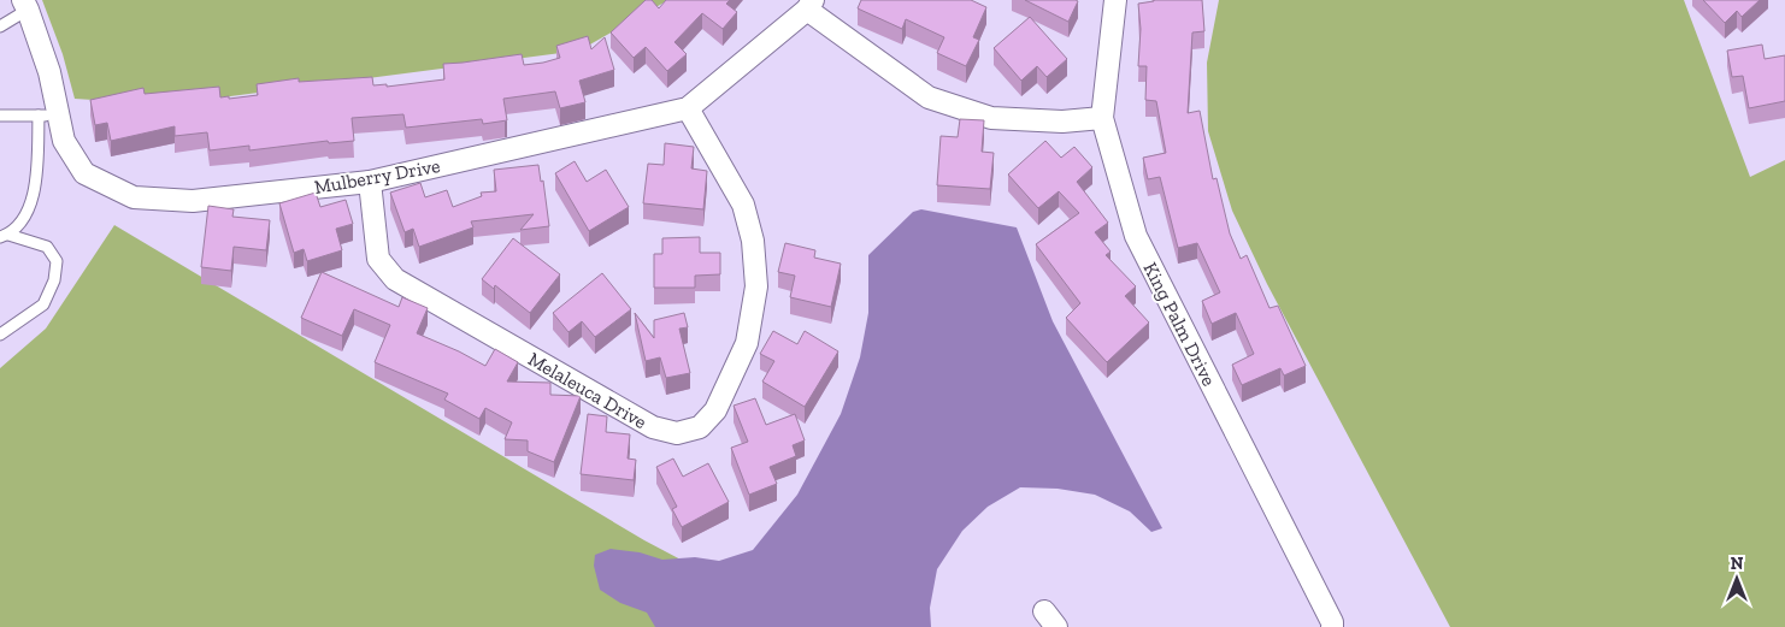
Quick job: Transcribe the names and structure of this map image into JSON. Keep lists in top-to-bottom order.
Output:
{
  "streets": {
    "street": ["Mulberry Drive", "King Palm Drive", "Melaleuca Drive"]
  },
  "crossings": [
    ["Mulberry Drive", "Melaleuca Drive"]
  ],
  "north": "top"
}
